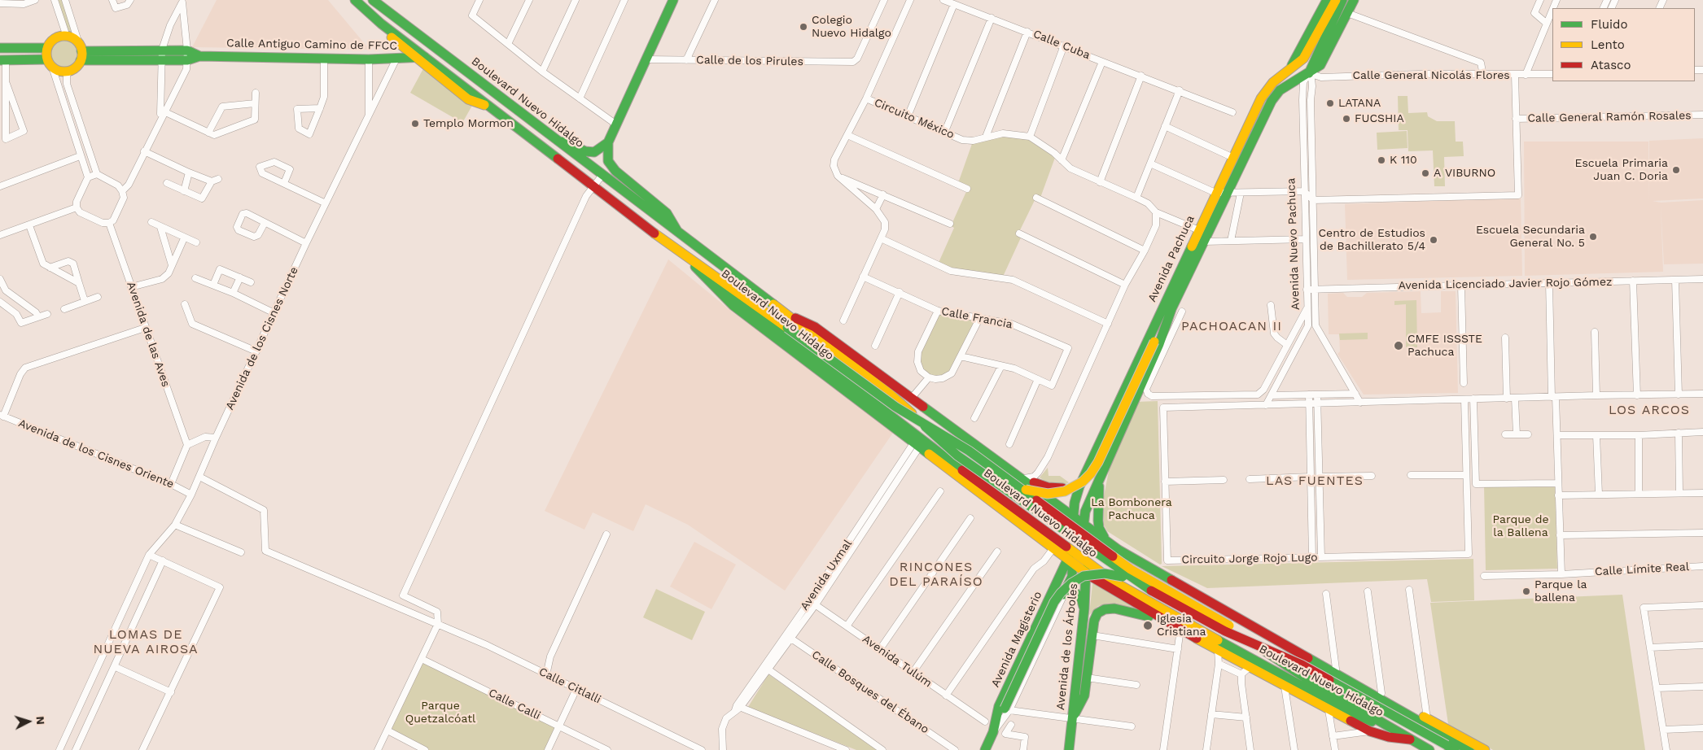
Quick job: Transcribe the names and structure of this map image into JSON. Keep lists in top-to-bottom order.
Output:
{
  "streets": {
    "main road": [
      "Calle Antiguo Camino de FFCC",
      "Boulevard Nuevo Hidalgo",
      "Avenida Nuevo Pachuca",
      "Avenida Pachuca",
      "Avenida Magisterio",
      "Avenida de los Árboles"
    ],
    "street": [
      "Calle Cuba",
      "Calle de los Pirules",
      "Calle General Nicolás Flores",
      "Calle General Ramón Rosales",
      "Circuito México",
      "Avenida Licenciado Javier Rojo Gómez",
      "Calle Francia",
      "Avenida de las Aves",
      "Avenida de los Cisnes Norte",
      "Avenida de los Cisnes Oriente",
      "Circuito Jorge Rojo Lugo",
      "Calle Límite Real",
      "Avenida Uxmal",
      "Avenida Tulúm",
      "Calle Citlalli",
      "Calle Bosques del Ébano",
      "Calle Calli"
    ]
  },
  "crossings": [
    ["Calle Antiguo Camino de FFCC", "Boulevard Nuevo Hidalgo"],
    ["Calle Antiguo Camino de FFCC", "Avenida de los Cisnes Norte"],
    ["Calle General Nicolás Flores", "Avenida Nuevo Pachuca"],
    ["Calle General Nicolás Flores", "Avenida Pachuca"],
    ["Boulevard Nuevo Hidalgo", "Avenida Pachuca"],
    ["Boulevard Nuevo Hidalgo", "Avenida Magisterio"],
    ["Boulevard Nuevo Hidalgo", "Avenida de los Árboles"],
    ["Avenida Nuevo Pachuca", "Avenida Pachuca"],
    ["Avenida Nuevo Pachuca", "Avenida Licenciado Javier Rojo Gómez"],
    ["Avenida Nuevo Pachuca", "Circuito Jorge Rojo Lugo"],
    ["Avenida de los Cisnes Norte", "Avenida de los Cisnes Oriente"],
    ["Avenida de los Cisnes Norte", "Calle Citlalli"],
    ["Avenida Uxmal", "Avenida Tulúm"],
    ["Avenida Uxmal", "Calle Bosques del Ébano"]
  ],
  "districts": [
    "PACHOACAN II",
    "LOS ARCOS",
    "LAS FUENTES",
    "RINCONES DEL PARAÍSO",
    "LOMAS DE NUEVA AIROSA"
  ],
  "parks": ["La Bombonera Pachuca", "Parque de la Ballena", "Parque Quetzalcóatl"],
  "places": [
    "Colegio Nuevo Hidalgo",
    "LATANA",
    "FUCSHIA",
    "Templo Mormon",
    "K 110",
    "Escuela Primaria Juan C. Doria",
    "A VIBURNO",
    "Escuela Secundaria General No. 5",
    "Centro de Estudios de Bachillerato 5/4",
    "CMFE ISSSTE Pachuca",
    "Parque la ballena",
    "Iglesia Cristiana"
  ],
  "legend": ["Fluido", "Lento", "Atasco"],
  "north": "right"
}
